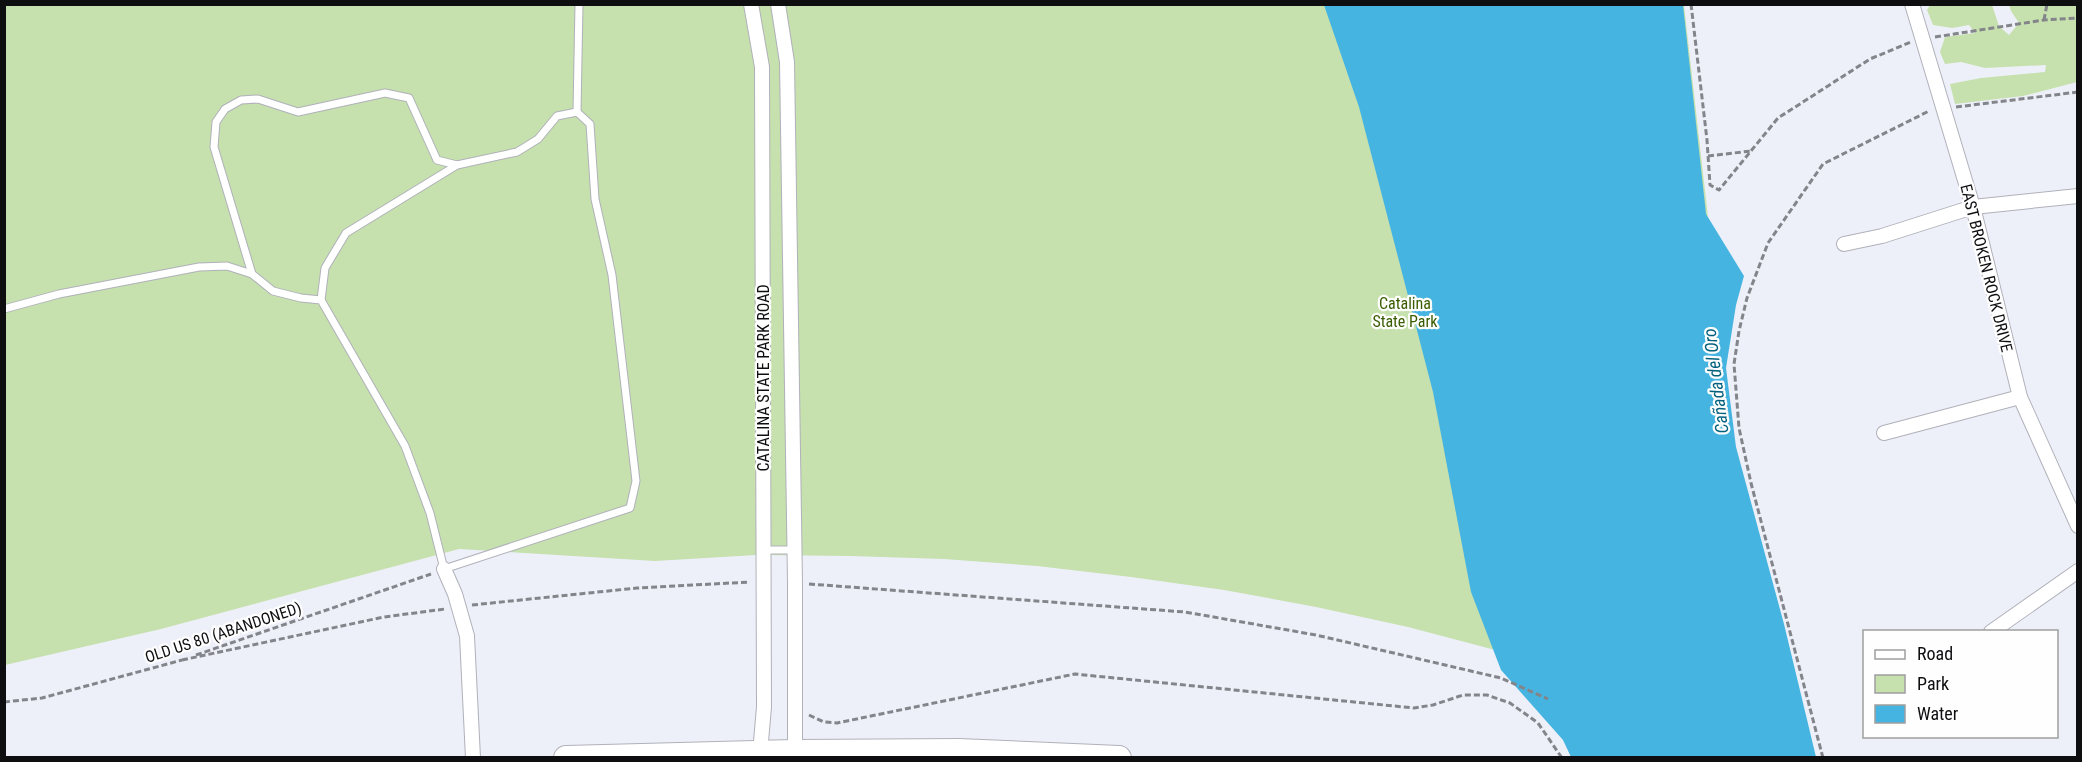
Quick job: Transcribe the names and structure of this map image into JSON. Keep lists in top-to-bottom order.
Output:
{
  "streets": {
    "street": ["EAST BROKEN ROCK DRIVE", "CATALINA STATE PARK ROAD"],
    "path": ["OLD US 80 (ABANDONED)"]
  },
  "water": ["Cañada del Oro"],
  "parks": ["Catalina State Park"],
  "legend": ["Road", "Park", "Water"]
}
